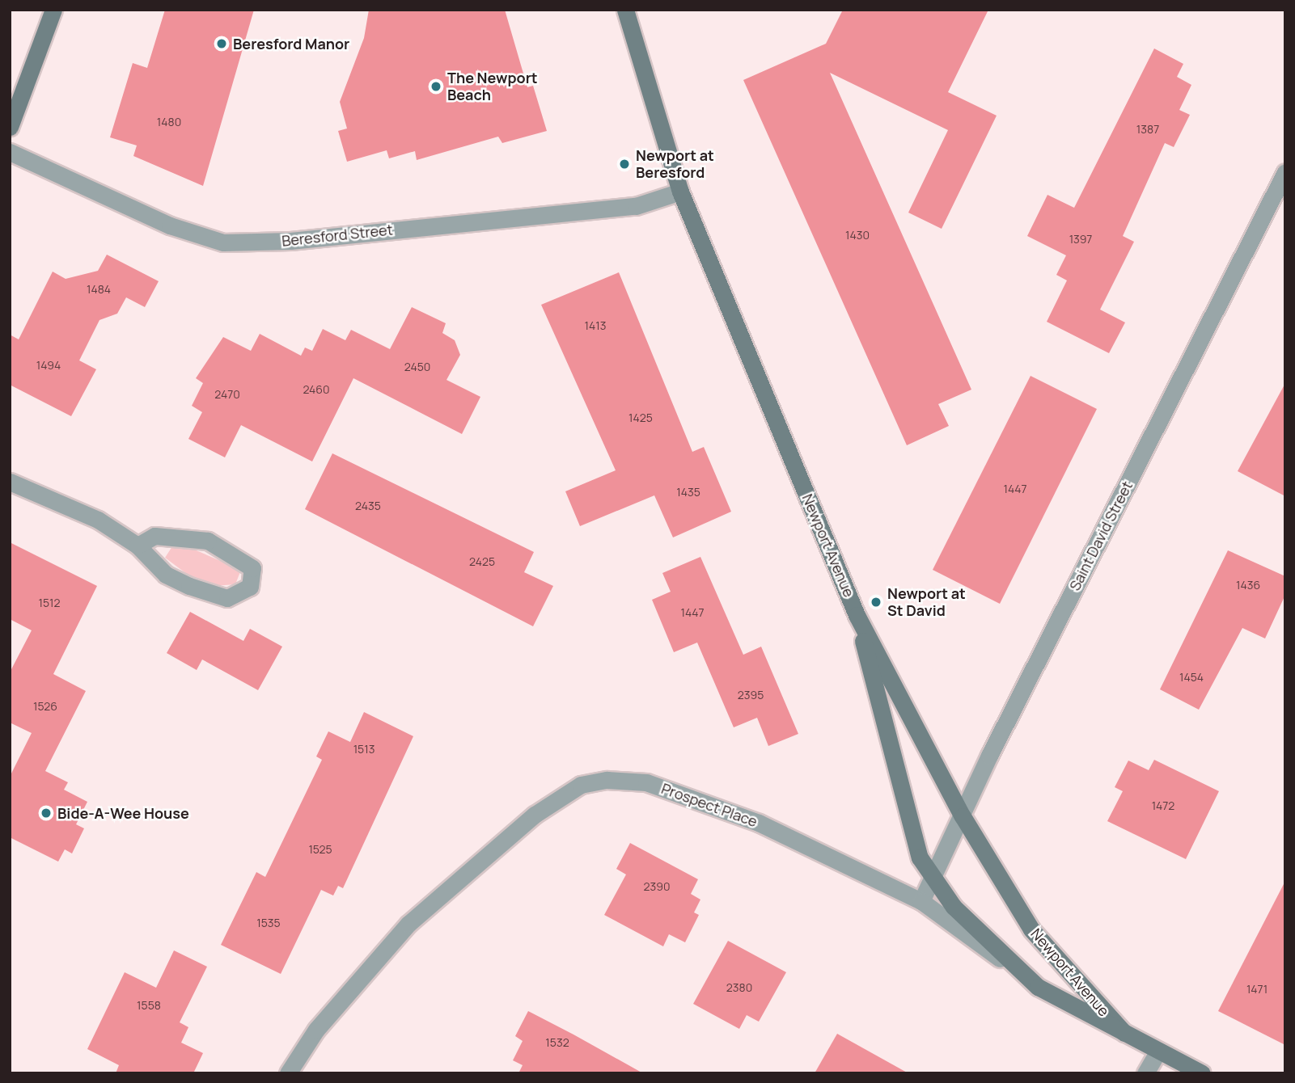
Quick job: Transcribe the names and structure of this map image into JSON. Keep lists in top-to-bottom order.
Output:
{
  "streets": {
    "street": [
      "Beresford Street",
      "Saint David Street",
      "Newport Avenue",
      "Prospect Place"
    ]
  },
  "crossings": [
    ["Beresford Street", "Newport Avenue"],
    ["Saint David Street", "Newport Avenue"],
    ["Saint David Street", "Prospect Place"]
  ],
  "places": [
    "Beresford Manor",
    "The Newport Beach",
    "Newport at Beresford",
    "Newport at St David",
    "Bide-A-Wee House"
  ],
  "house_numbers": [
    "1480",
    "1387",
    "1430",
    "1397",
    "1484",
    "1413",
    "1494",
    "2450",
    "2460",
    "2470",
    "1425",
    "1447",
    "1435",
    "2435",
    "2425",
    "1436",
    "1512",
    "1447",
    "1454",
    "2395",
    "1526",
    "1513",
    "1472",
    "1525",
    "2390",
    "1535",
    "2380",
    "1471",
    "1558",
    "1532"
  ]
}
